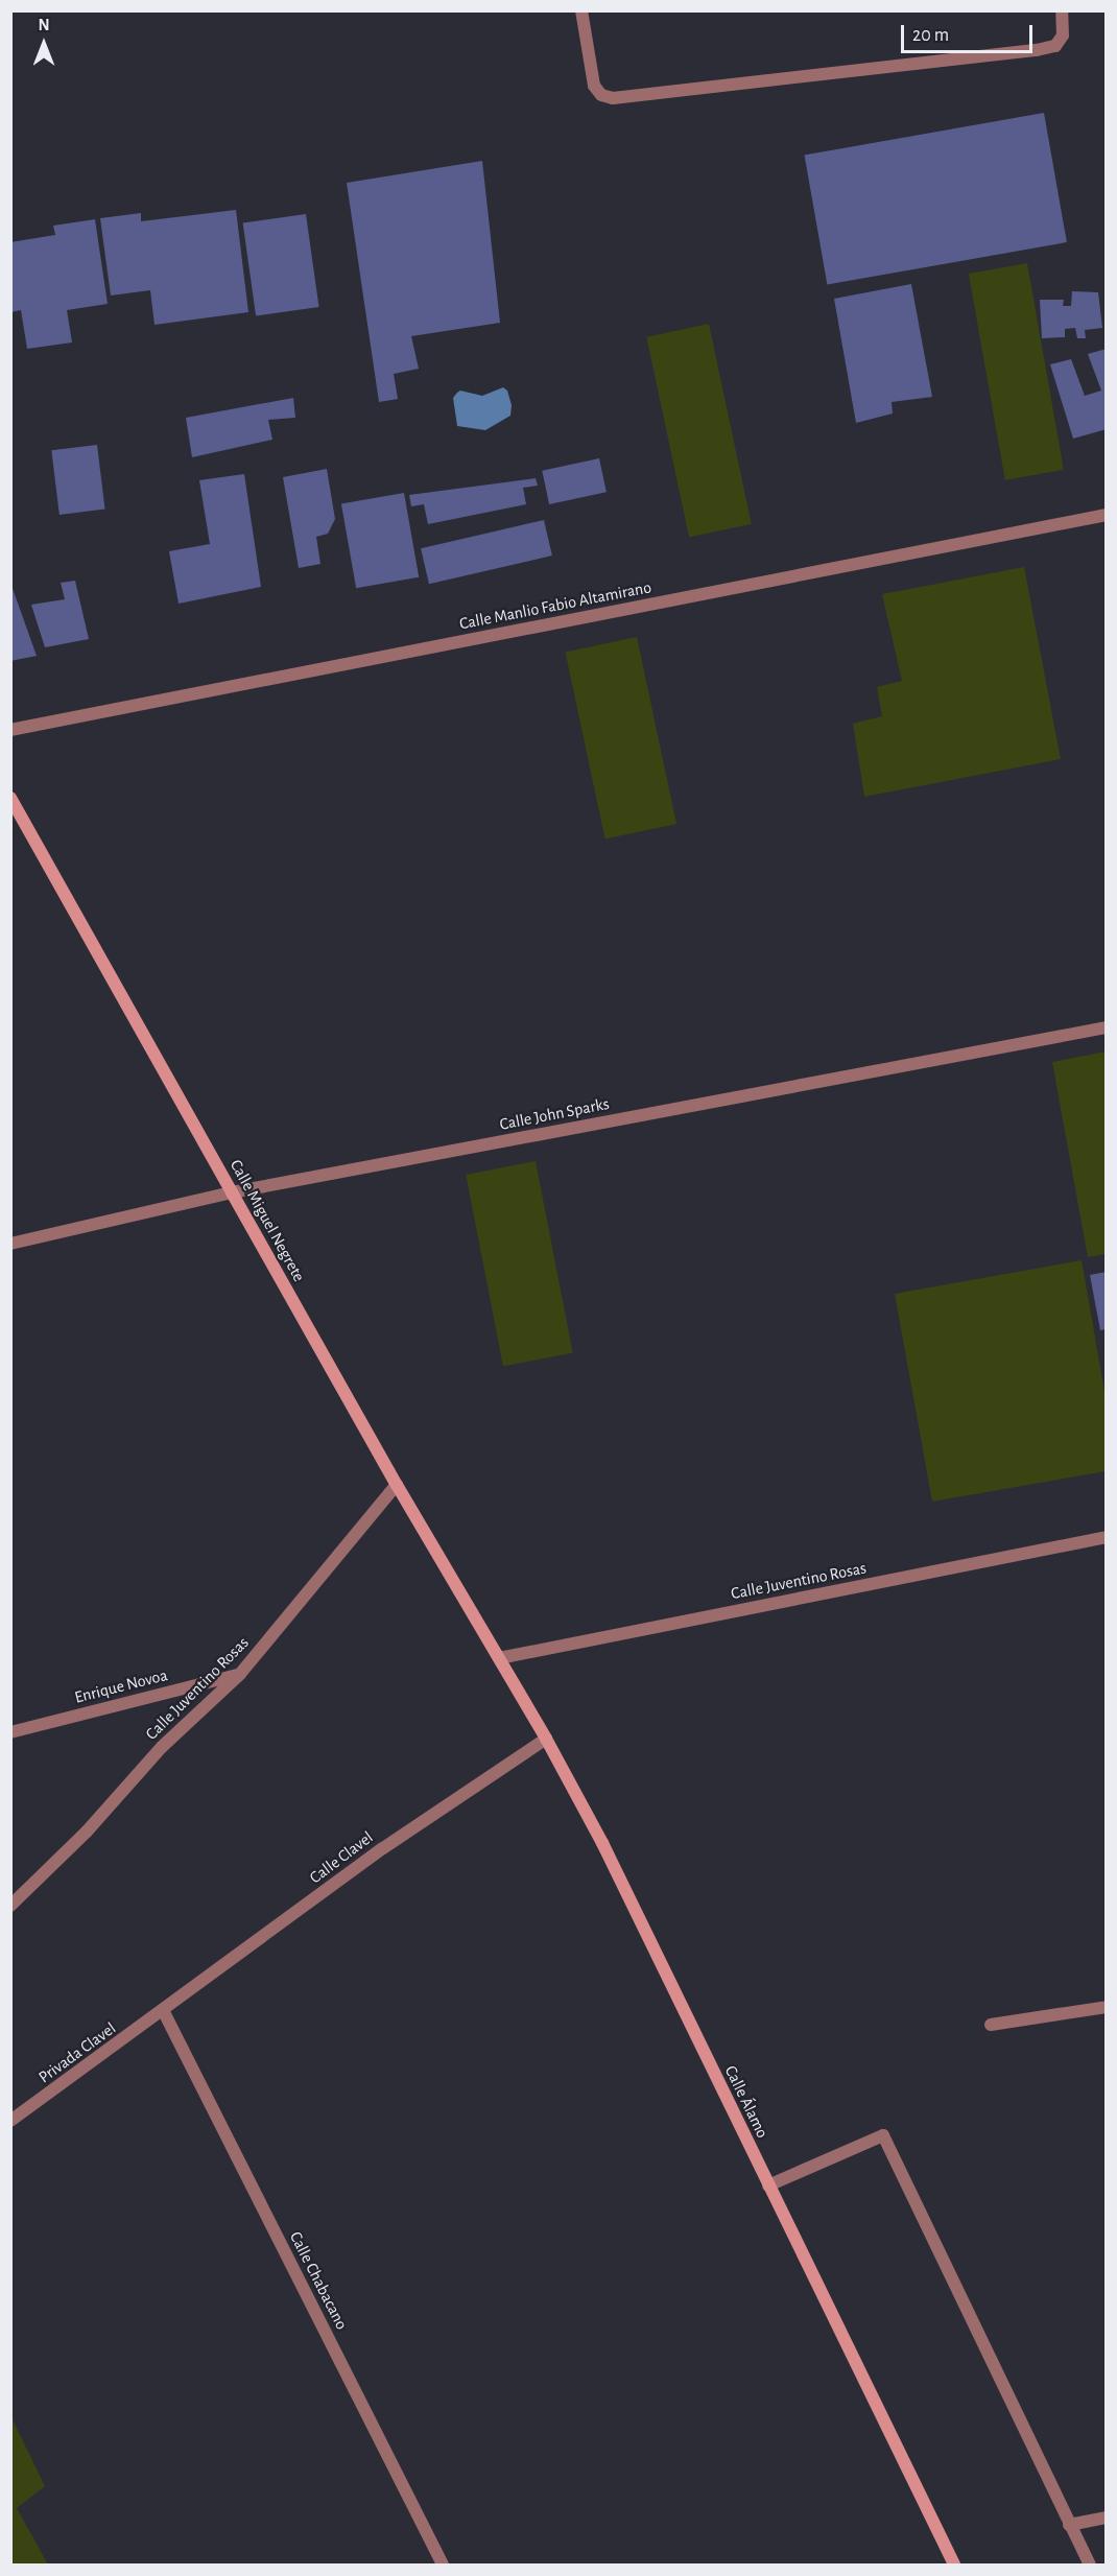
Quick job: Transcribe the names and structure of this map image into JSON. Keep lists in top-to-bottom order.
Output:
{
  "streets": {
    "main road": ["Calle Miguel Negrete", "Calle Álamo"],
    "street": [
      "Calle Manlio Fabio Altamirano",
      "Calle John Sparks",
      "Calle Juventino Rosas",
      "Enrique Novoa",
      "Calle Clavel",
      "Privada Clavel",
      "Calle Chabacano"
    ]
  },
  "crossings": [
    ["Calle John Sparks", "Calle Miguel Negrete"],
    ["Calle Miguel Negrete", "Calle Juventino Rosas"],
    ["Calle Miguel Negrete", "Calle Álamo"],
    ["Calle Juventino Rosas", "Enrique Novoa"],
    ["Calle Juventino Rosas", "Calle Álamo"],
    ["Calle Clavel", "Privada Clavel"],
    ["Calle Clavel", "Calle Álamo"],
    ["Calle Clavel", "Calle Chabacano"],
    ["Privada Clavel", "Calle Chabacano"]
  ],
  "scale_bar": "20 m",
  "north": "top"
}
